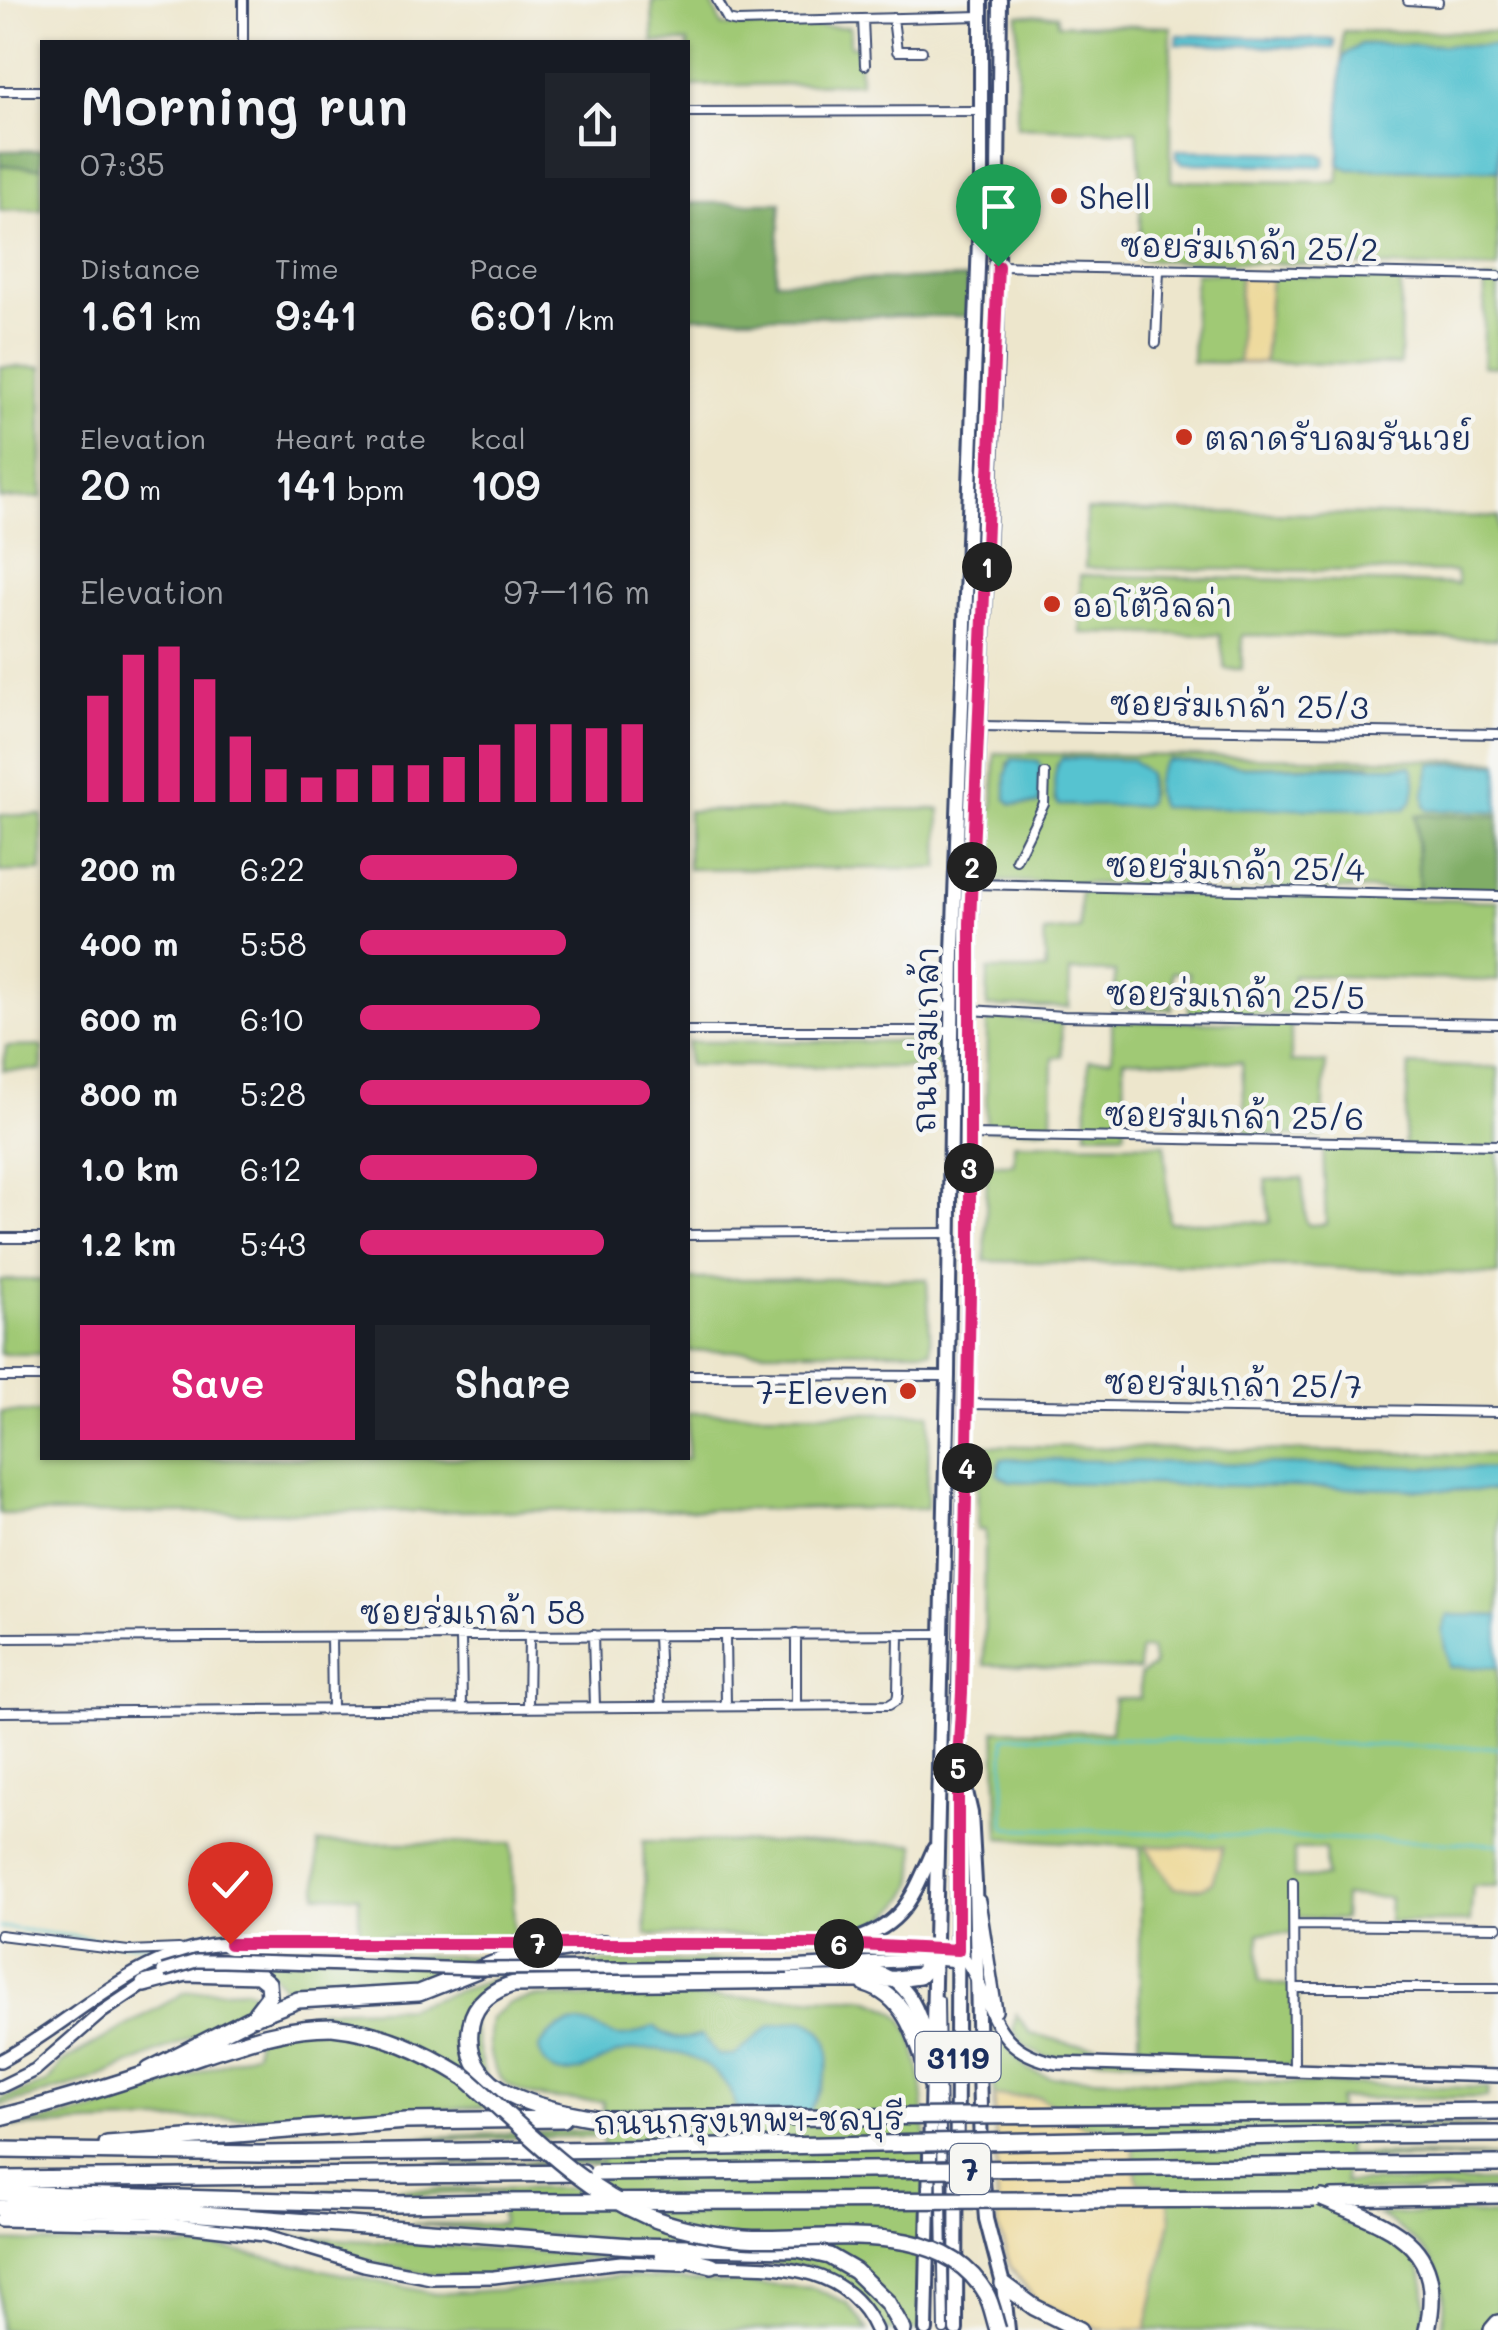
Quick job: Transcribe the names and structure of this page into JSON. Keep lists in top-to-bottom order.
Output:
{
  "streets": {
    "highway": ["ถนนกรุงเทพฯ-ชลบุรี", "7"],
    "main road": ["ถนนร่มเกล้า", "3119"],
    "street": [
      "ซอยร่มเกล้า 25/2",
      "ซอยร่มเกล้า 25/3",
      "ซอยร่มเกล้า 25/4",
      "ซอยร่มเกล้า 25/5",
      "ซอยร่มเกล้า 25/6",
      "ซอยร่มเกล้า 25/7",
      "ซอยร่มเกล้า 58"
    ]
  },
  "crossings": [
    ["ซอยร่มเกล้า 25/2", "ถนนร่มเกล้า"],
    ["ซอยร่มเกล้า 25/3", "ถนนร่มเกล้า"],
    ["ซอยร่มเกล้า 25/4", "ถนนร่มเกล้า"],
    ["ซอยร่มเกล้า 25/5", "ถนนร่มเกล้า"],
    ["ถนนร่มเกล้า", "ซอยร่มเกล้า 25/6"],
    ["ถนนร่มเกล้า", "ซอยร่มเกล้า 25/7"],
    ["ถนนร่มเกล้า", "ซอยร่มเกล้า 58"]
  ],
  "places": [
    "Shell",
    "ตลาดรับลมรันเวย์",
    "ออโต้วิลล่า",
    "7-Eleven"
  ],
  "page": {
    "heading": ["Morning run", "07:35"],
    "stats": [
      ["Distance", "1.61 km"],
      ["Time", "9:41"],
      ["Pace", "6:01 /km"],
      ["Elevation", "20 m"],
      ["Heart rate", "141 bpm"],
      ["kcal", "109"]
    ],
    "pins": [
      "1",
      "2",
      "3",
      "4",
      "5",
      "7",
      "6"
    ],
    "chart": ["Elevation", "97–116 m"],
    "list": [
      {
        "name": "200 m",
        "note": "6:22"
      },
      {
        "name": "400 m",
        "note": "5:58"
      },
      {
        "name": "600 m",
        "note": "6:10"
      },
      {
        "name": "800 m",
        "note": "5:28"
      },
      {
        "name": "1.0 km",
        "note": "6:12"
      },
      {
        "name": "1.2 km",
        "note": "5:43"
      }
    ],
    "buttons": ["Save", "Share"]
  }
}
